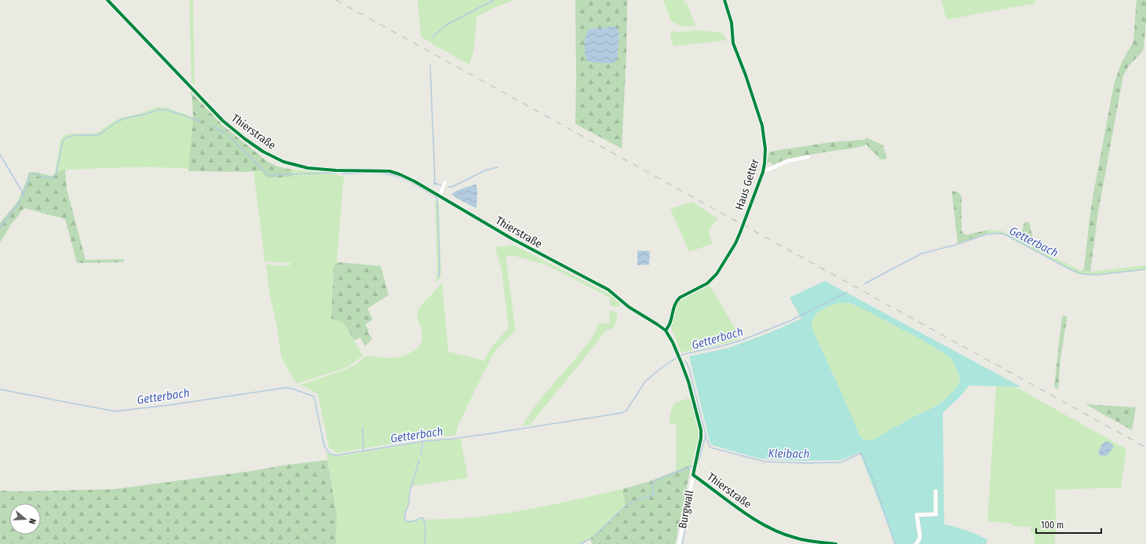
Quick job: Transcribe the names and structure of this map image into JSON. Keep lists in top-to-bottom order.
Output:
{
  "streets": {
    "street": ["Thierstraße", "Haus Getter", "Burgwall"]
  },
  "crossings": [
    ["Thierstraße", "Haus Getter"],
    ["Thierstraße", "Burgwall"]
  ],
  "water": ["Getterbach", "Kleibach"],
  "scale_bar": "100 m",
  "north": "right"
}
